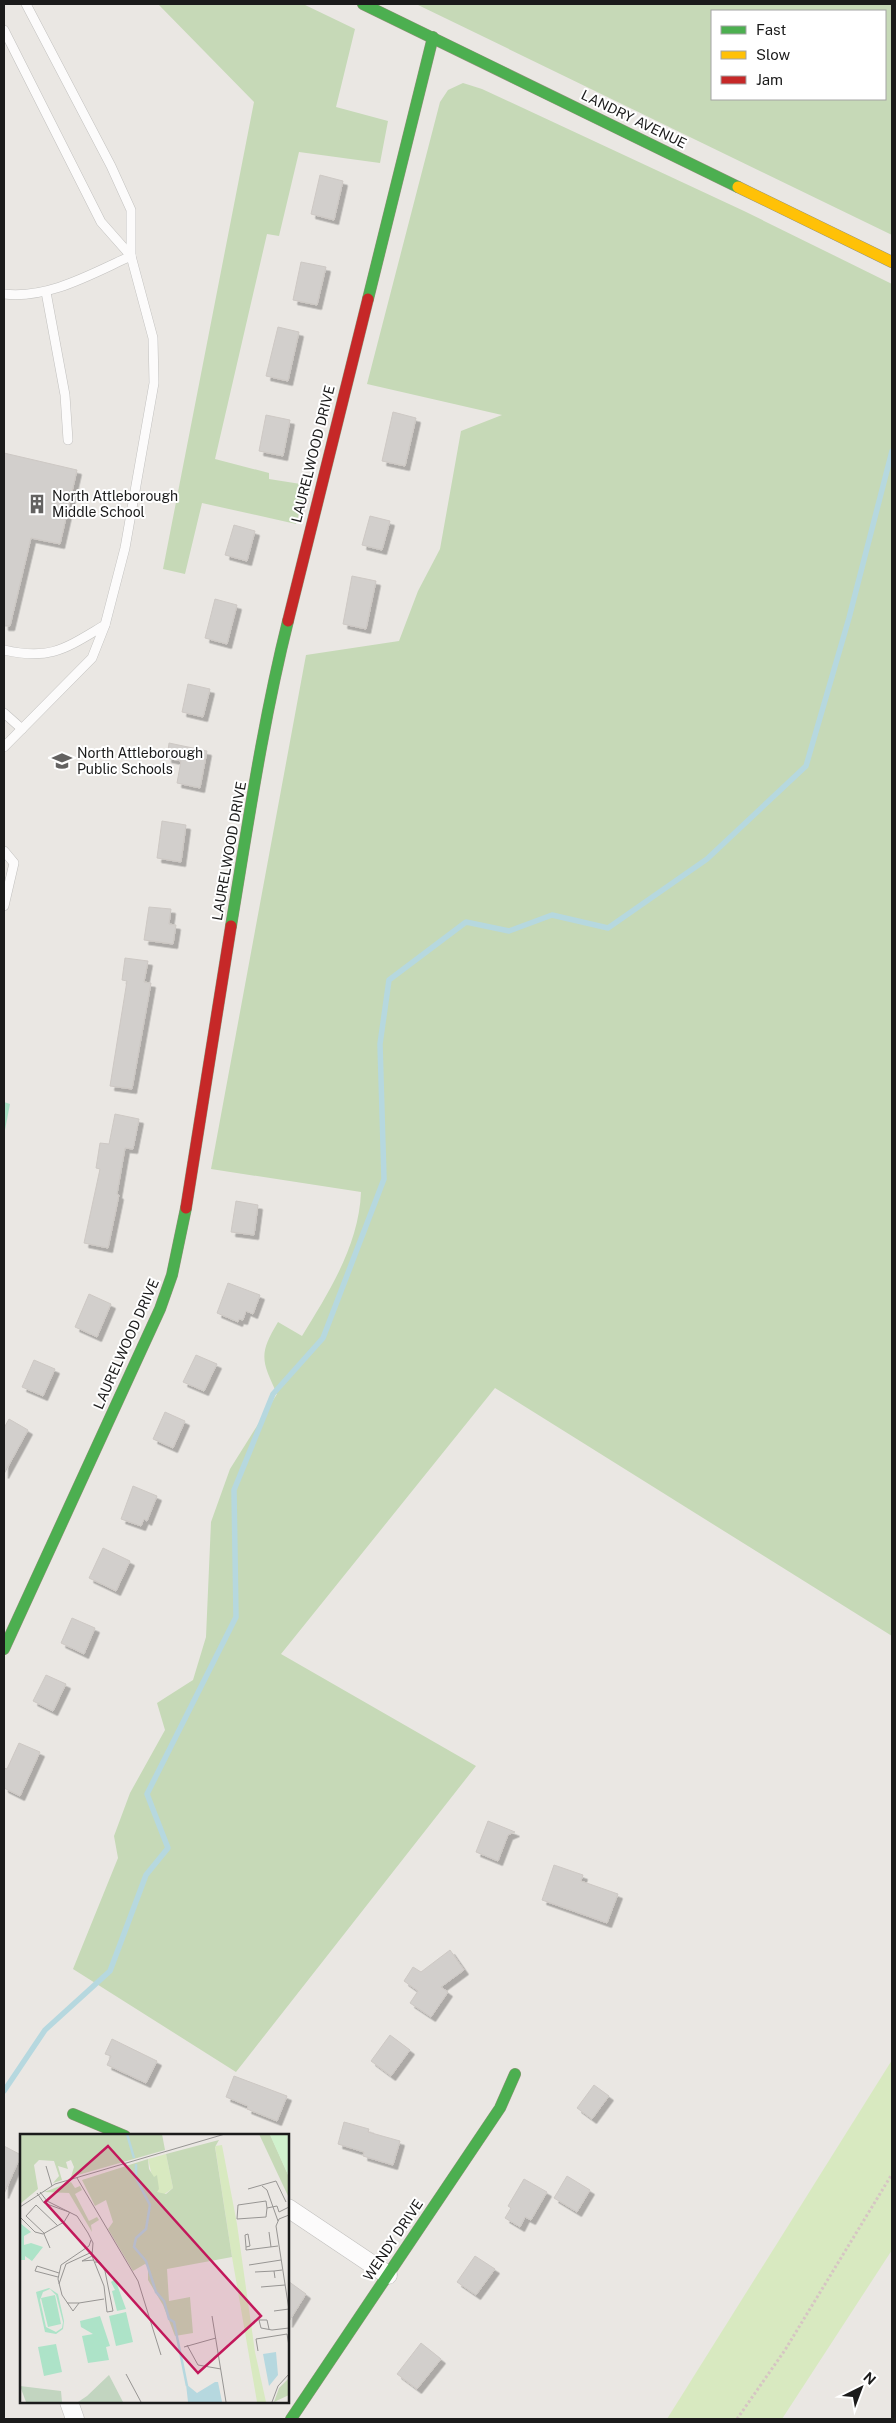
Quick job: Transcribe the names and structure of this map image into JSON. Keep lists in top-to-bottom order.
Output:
{
  "streets": {
    "street": ["LANDRY AVENUE", "LAURELWOOD DRIVE", "WENDY DRIVE"]
  },
  "crossings": [
    ["LANDRY AVENUE", "LAURELWOOD DRIVE"]
  ],
  "places": {
    "building": ["North Attleborough Middle School"],
    "school or university": ["North Attleborough Public Schools"]
  },
  "legend": ["Fast", "Slow", "Jam"],
  "north": "top right"
}
